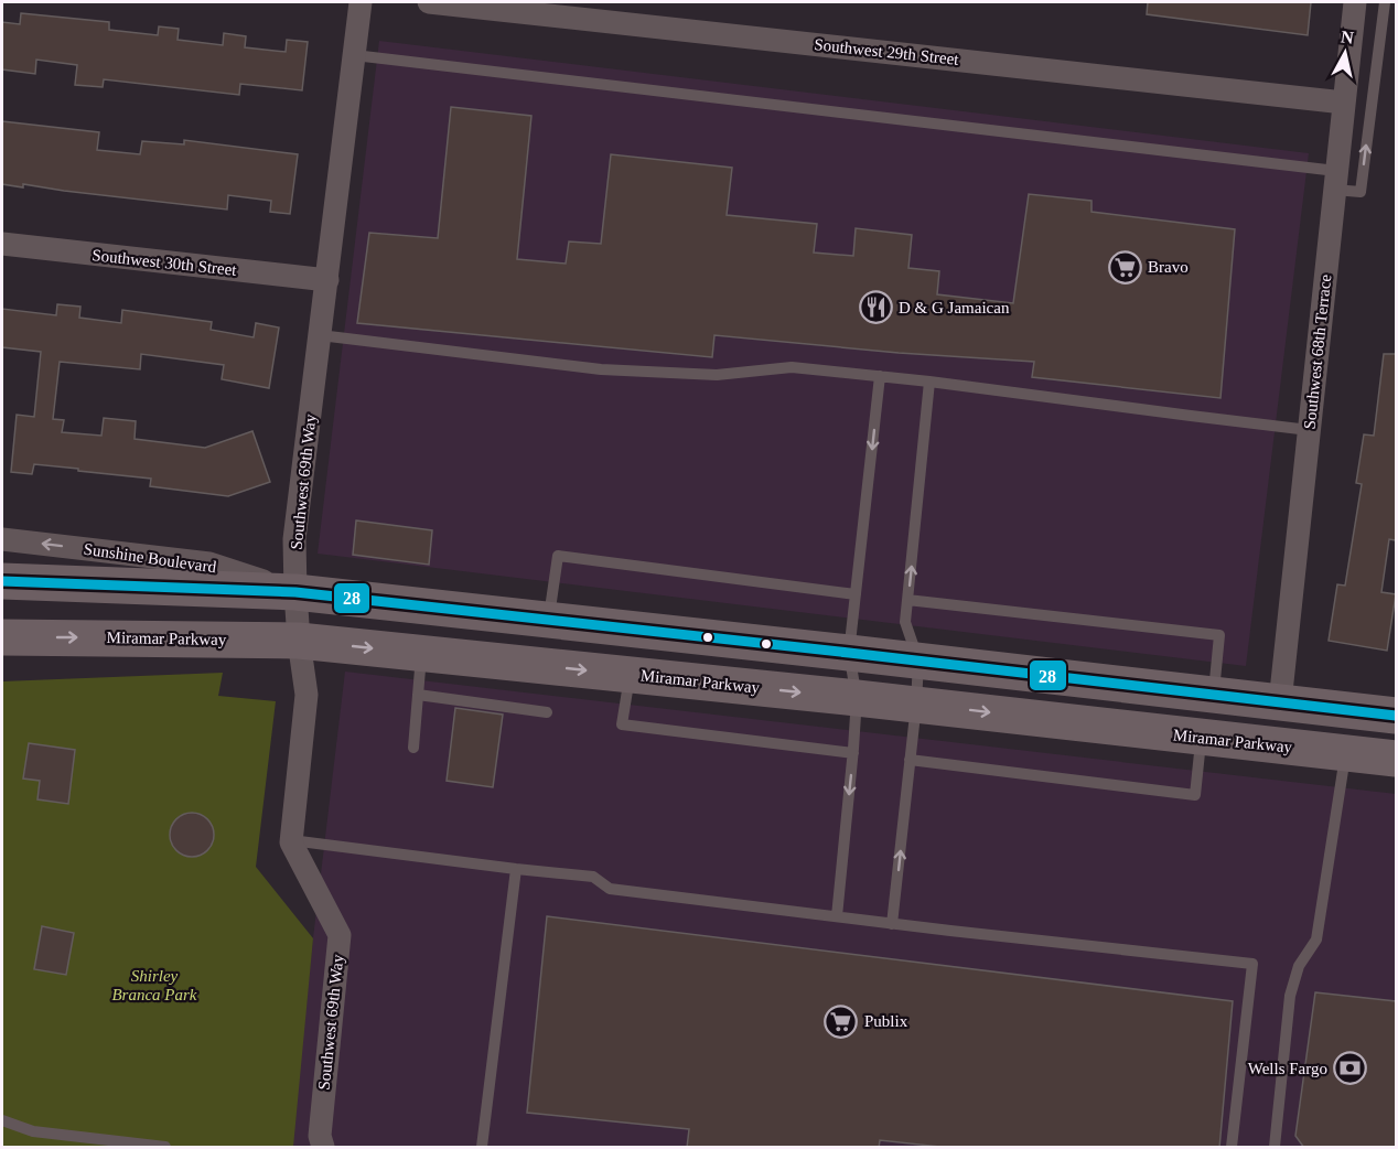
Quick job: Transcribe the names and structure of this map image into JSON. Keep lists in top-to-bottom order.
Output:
{
  "streets": {
    "main road": ["Miramar Parkway"],
    "street": [
      "Southwest 29th Street",
      "Southwest 30th Street",
      "Southwest 68th Terrace",
      "Southwest 69th Way",
      "Sunshine Boulevard"
    ]
  },
  "crossings": [
    ["Southwest 29th Street", "Southwest 68th Terrace"],
    ["Southwest 30th Street", "Southwest 69th Way"],
    ["Southwest 69th Way", "Sunshine Boulevard"],
    ["Southwest 69th Way", "Miramar Parkway"]
  ],
  "one_way": ["Sunshine Boulevard"],
  "parks": ["Shirley Branca Park"],
  "places": {
    "supermarket": ["Bravo", "Publix"],
    "restaurant": ["D & G Jamaican"],
    "bank": ["Wells Fargo"]
  },
  "lines": ["transit line 28"],
  "north": "top"
}
